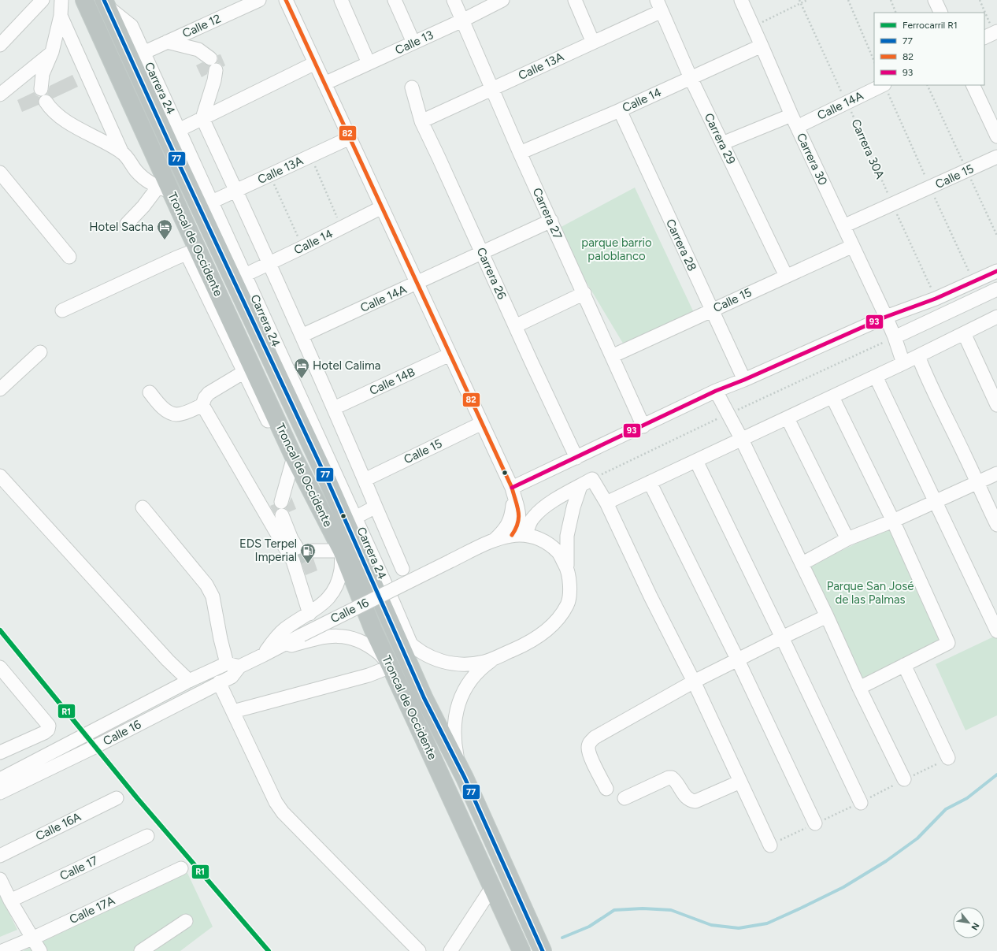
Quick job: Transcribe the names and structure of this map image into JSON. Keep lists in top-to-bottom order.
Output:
{
  "streets": {
    "highway": ["Troncal de Occidente"],
    "street": [
      "Calle 12",
      "Calle 13",
      "Calle 13A",
      "Carrera 24",
      "Calle 14",
      "Calle 14A",
      "Carrera 29",
      "Carrera 30",
      "Calle 15",
      "Carrera 27",
      "Carrera 28",
      "Carrera 26",
      "Calle 14B",
      "Calle 16",
      "Calle 16A",
      "Calle 17",
      "Calle 17A"
    ],
    "path": ["Carrera 30A"]
  },
  "crossings": [
    ["Calle 12", "Troncal de Occidente"],
    ["Calle 13", "Carrera 27"],
    ["Calle 13A", "Carrera 24"],
    ["Calle 13A", "Carrera 29"],
    ["Calle 13A", "Carrera 27"],
    ["Calle 13A", "Carrera 26"],
    ["Carrera 24", "Calle 14"],
    ["Carrera 24", "Troncal de Occidente"],
    ["Calle 14", "Carrera 29"],
    ["Calle 14", "Carrera 30"],
    ["Calle 14", "Carrera 27"],
    ["Calle 14", "Carrera 28"],
    ["Calle 14A", "Carrera 30A"],
    ["Calle 14A", "Carrera 30"],
    ["Calle 14A", "Carrera 27"],
    ["Calle 14A", "Carrera 26"],
    ["Carrera 29", "Calle 15"],
    ["Carrera 30A", "Calle 15"],
    ["Carrera 30", "Calle 15"],
    ["Calle 15", "Carrera 27"],
    ["Calle 15", "Carrera 28"]
  ],
  "parks": ["parque barrio paloblanco", "Parque San José de las Palmas"],
  "places": {
    "hotel": ["Hotel Sacha", "Hotel Calima"],
    "fuel station": ["EDS Terpel Imperial"]
  },
  "lines": [
    "transit line 77",
    "transit line 82",
    "transit line 93",
    "rail line R1"
  ],
  "legend": [
    "Ferrocarril R1",
    "77",
    "82",
    "93"
  ],
  "north": "bottom right"
}
